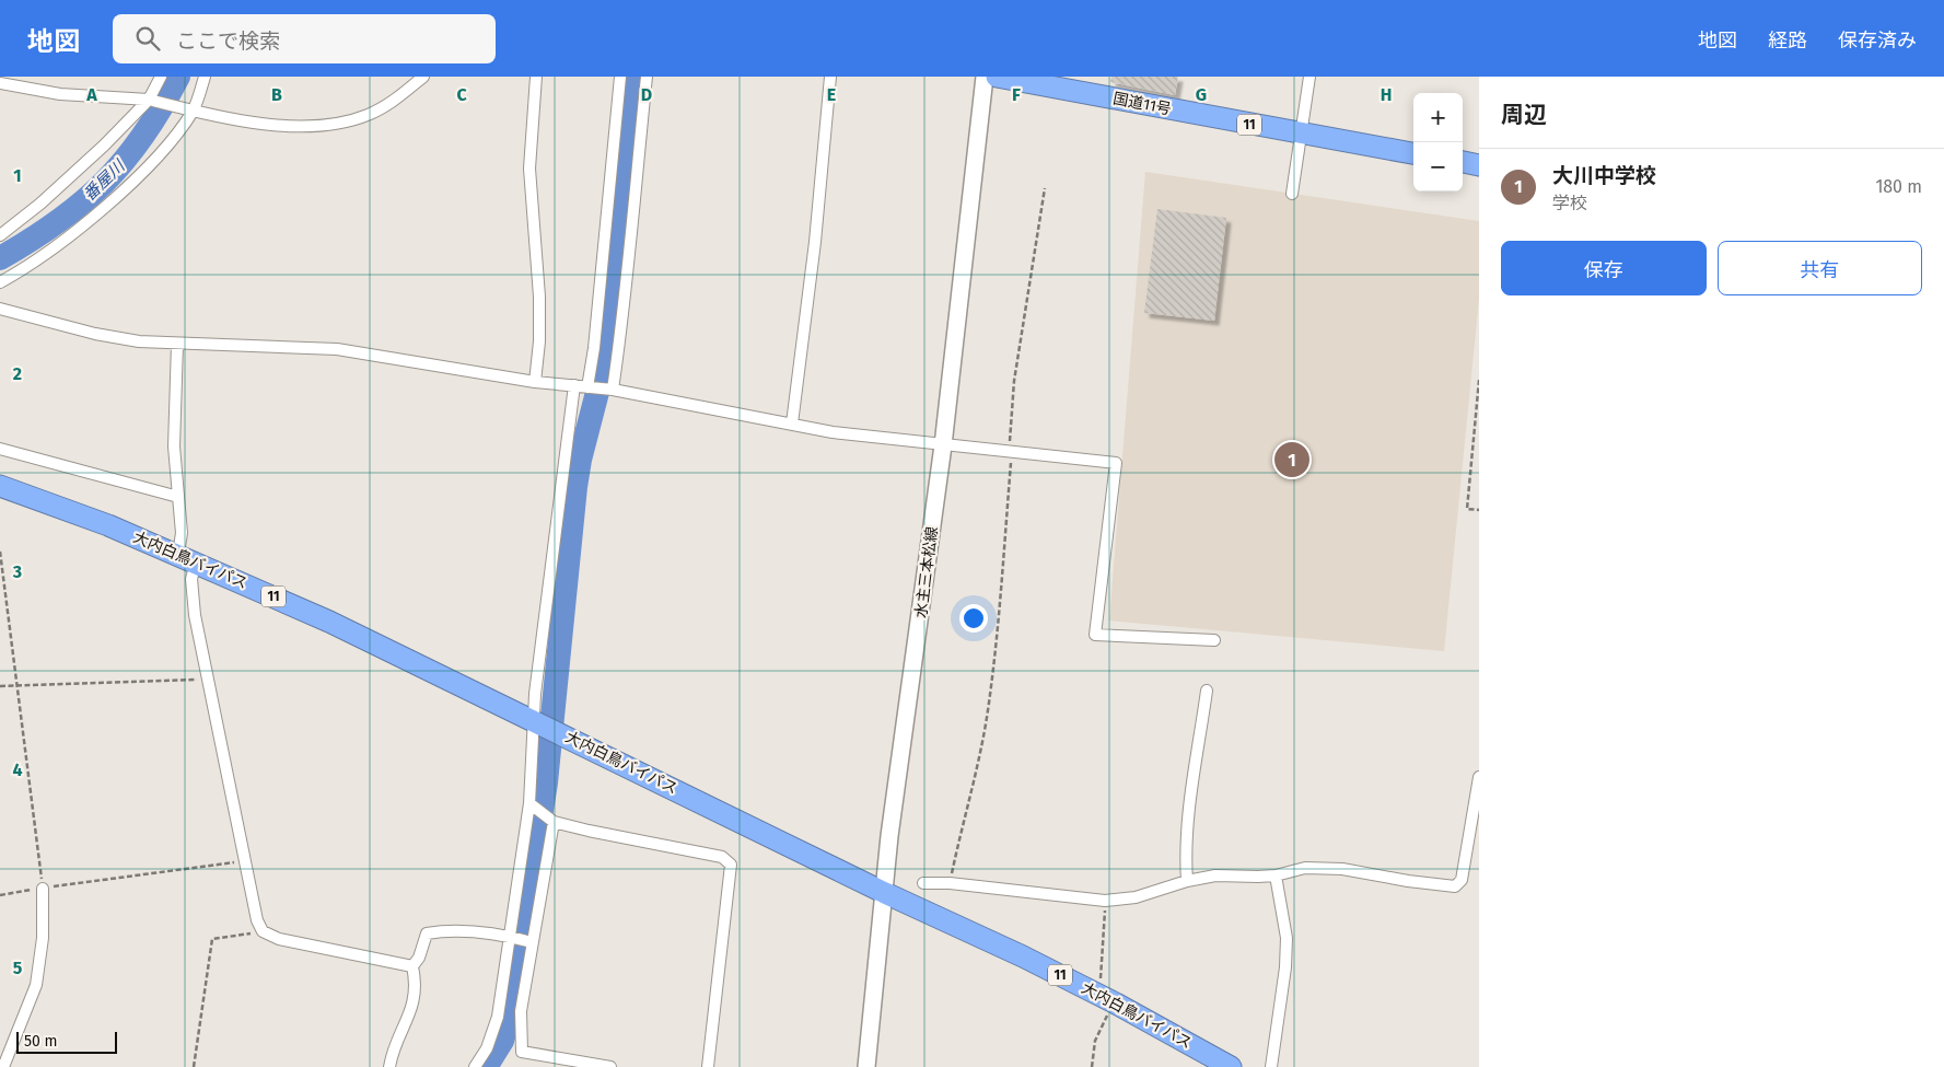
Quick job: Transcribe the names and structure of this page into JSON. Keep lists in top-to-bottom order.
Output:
{
  "streets": {
    "highway": ["国道11号", "11", "大内白鳥バイパス"],
    "main road": ["水主三本松線"]
  },
  "crossings": [
    ["大内白鳥バイパス", "水主三本松線"]
  ],
  "water": ["番屋川"],
  "scale_bar": "50 m",
  "page": {
    "header": "地図",
    "search": "ここで検索",
    "nav": ["地図", "経路", "保存済み"],
    "heading": "周辺",
    "map_buttons": ["+", "−"],
    "list": [
      {
        "mark": "1",
        "name": "大川中学校",
        "note": "学校",
        "value": "180 m"
      }
    ],
    "buttons": ["保存", "共有"],
    "pins": "1",
    "scale": "50 m"
  },
  "grid": {
    "columns": [
      "A",
      "B",
      "C",
      "D",
      "E",
      "F",
      "G",
      "H"
    ],
    "rows": [
      "1",
      "2",
      "3",
      "4",
      "5"
    ]
  }
}
